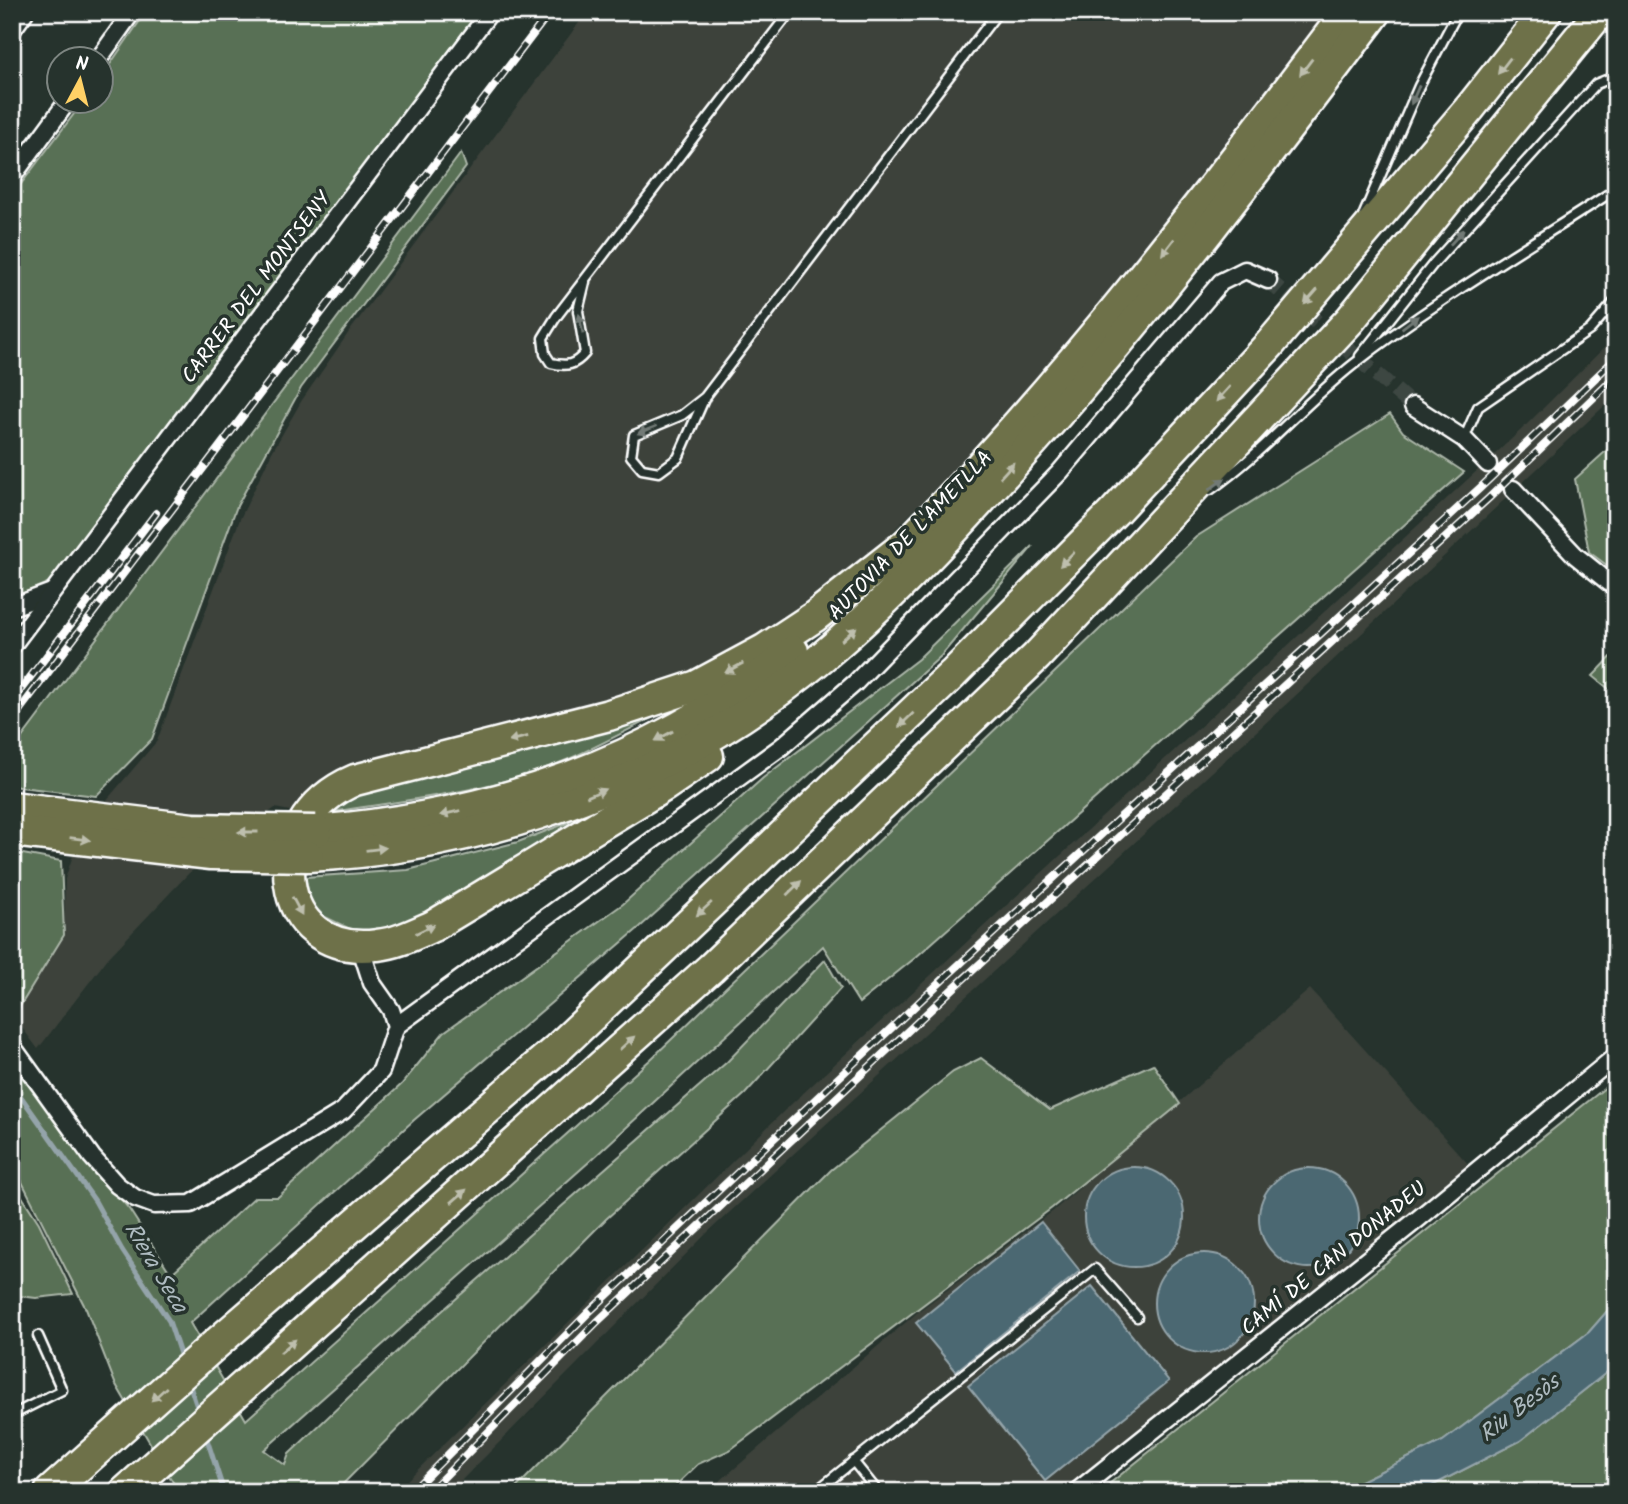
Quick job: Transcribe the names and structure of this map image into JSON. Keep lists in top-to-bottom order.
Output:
{
  "streets": {
    "highway": ["AUTOVIA DE L'AMETLLA"],
    "street": ["CARRER DEL MONTSENY", "CAMÍ DE CAN DONADEU"]
  },
  "water": ["Riera Seca", "Riu Besòs"],
  "north": "top"
}
